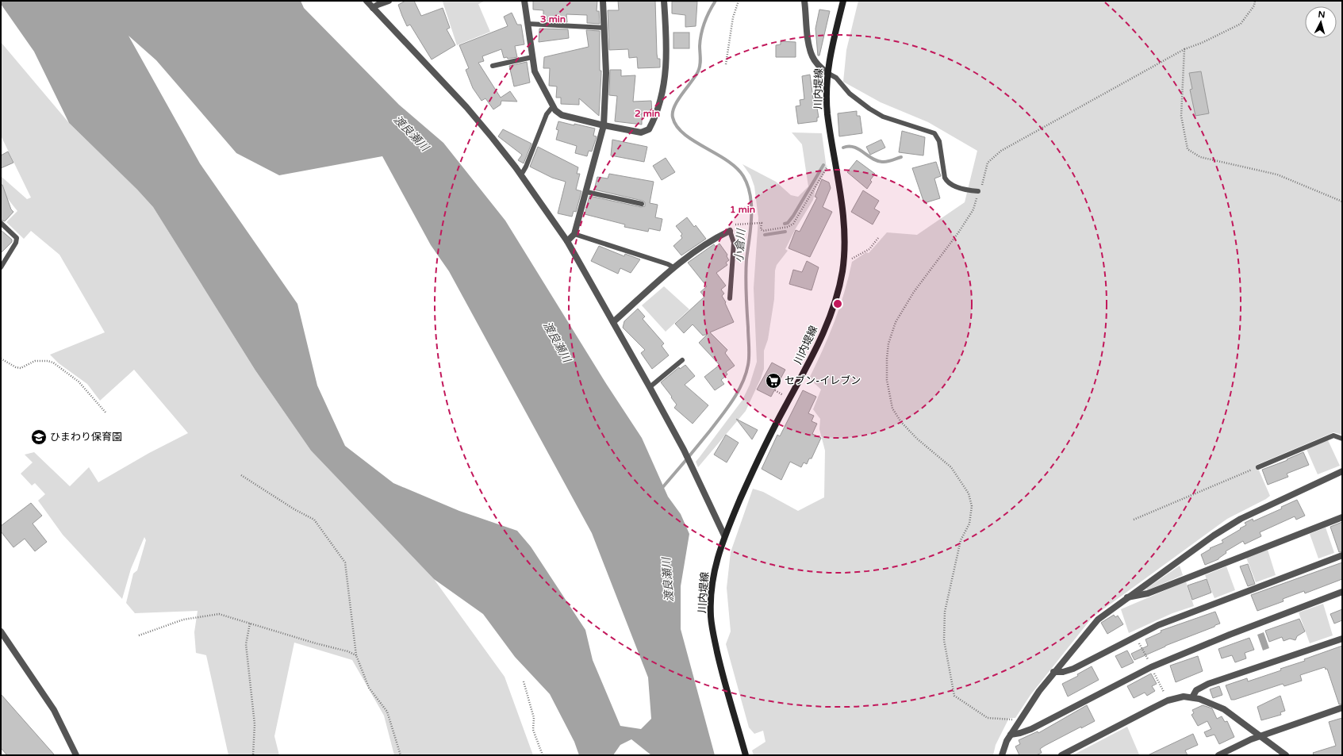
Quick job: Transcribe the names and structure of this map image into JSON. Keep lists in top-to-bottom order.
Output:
{
  "streets": {
    "main road": ["川内堤線"]
  },
  "water": ["渡良瀬川", "小倉川"],
  "places": {
    "supermarket": ["セブン-イレブン"],
    "school or university": ["ひまわり保育園"]
  },
  "north": "top",
  "rings": ["3 min", "2 min", "1 min"]
}
